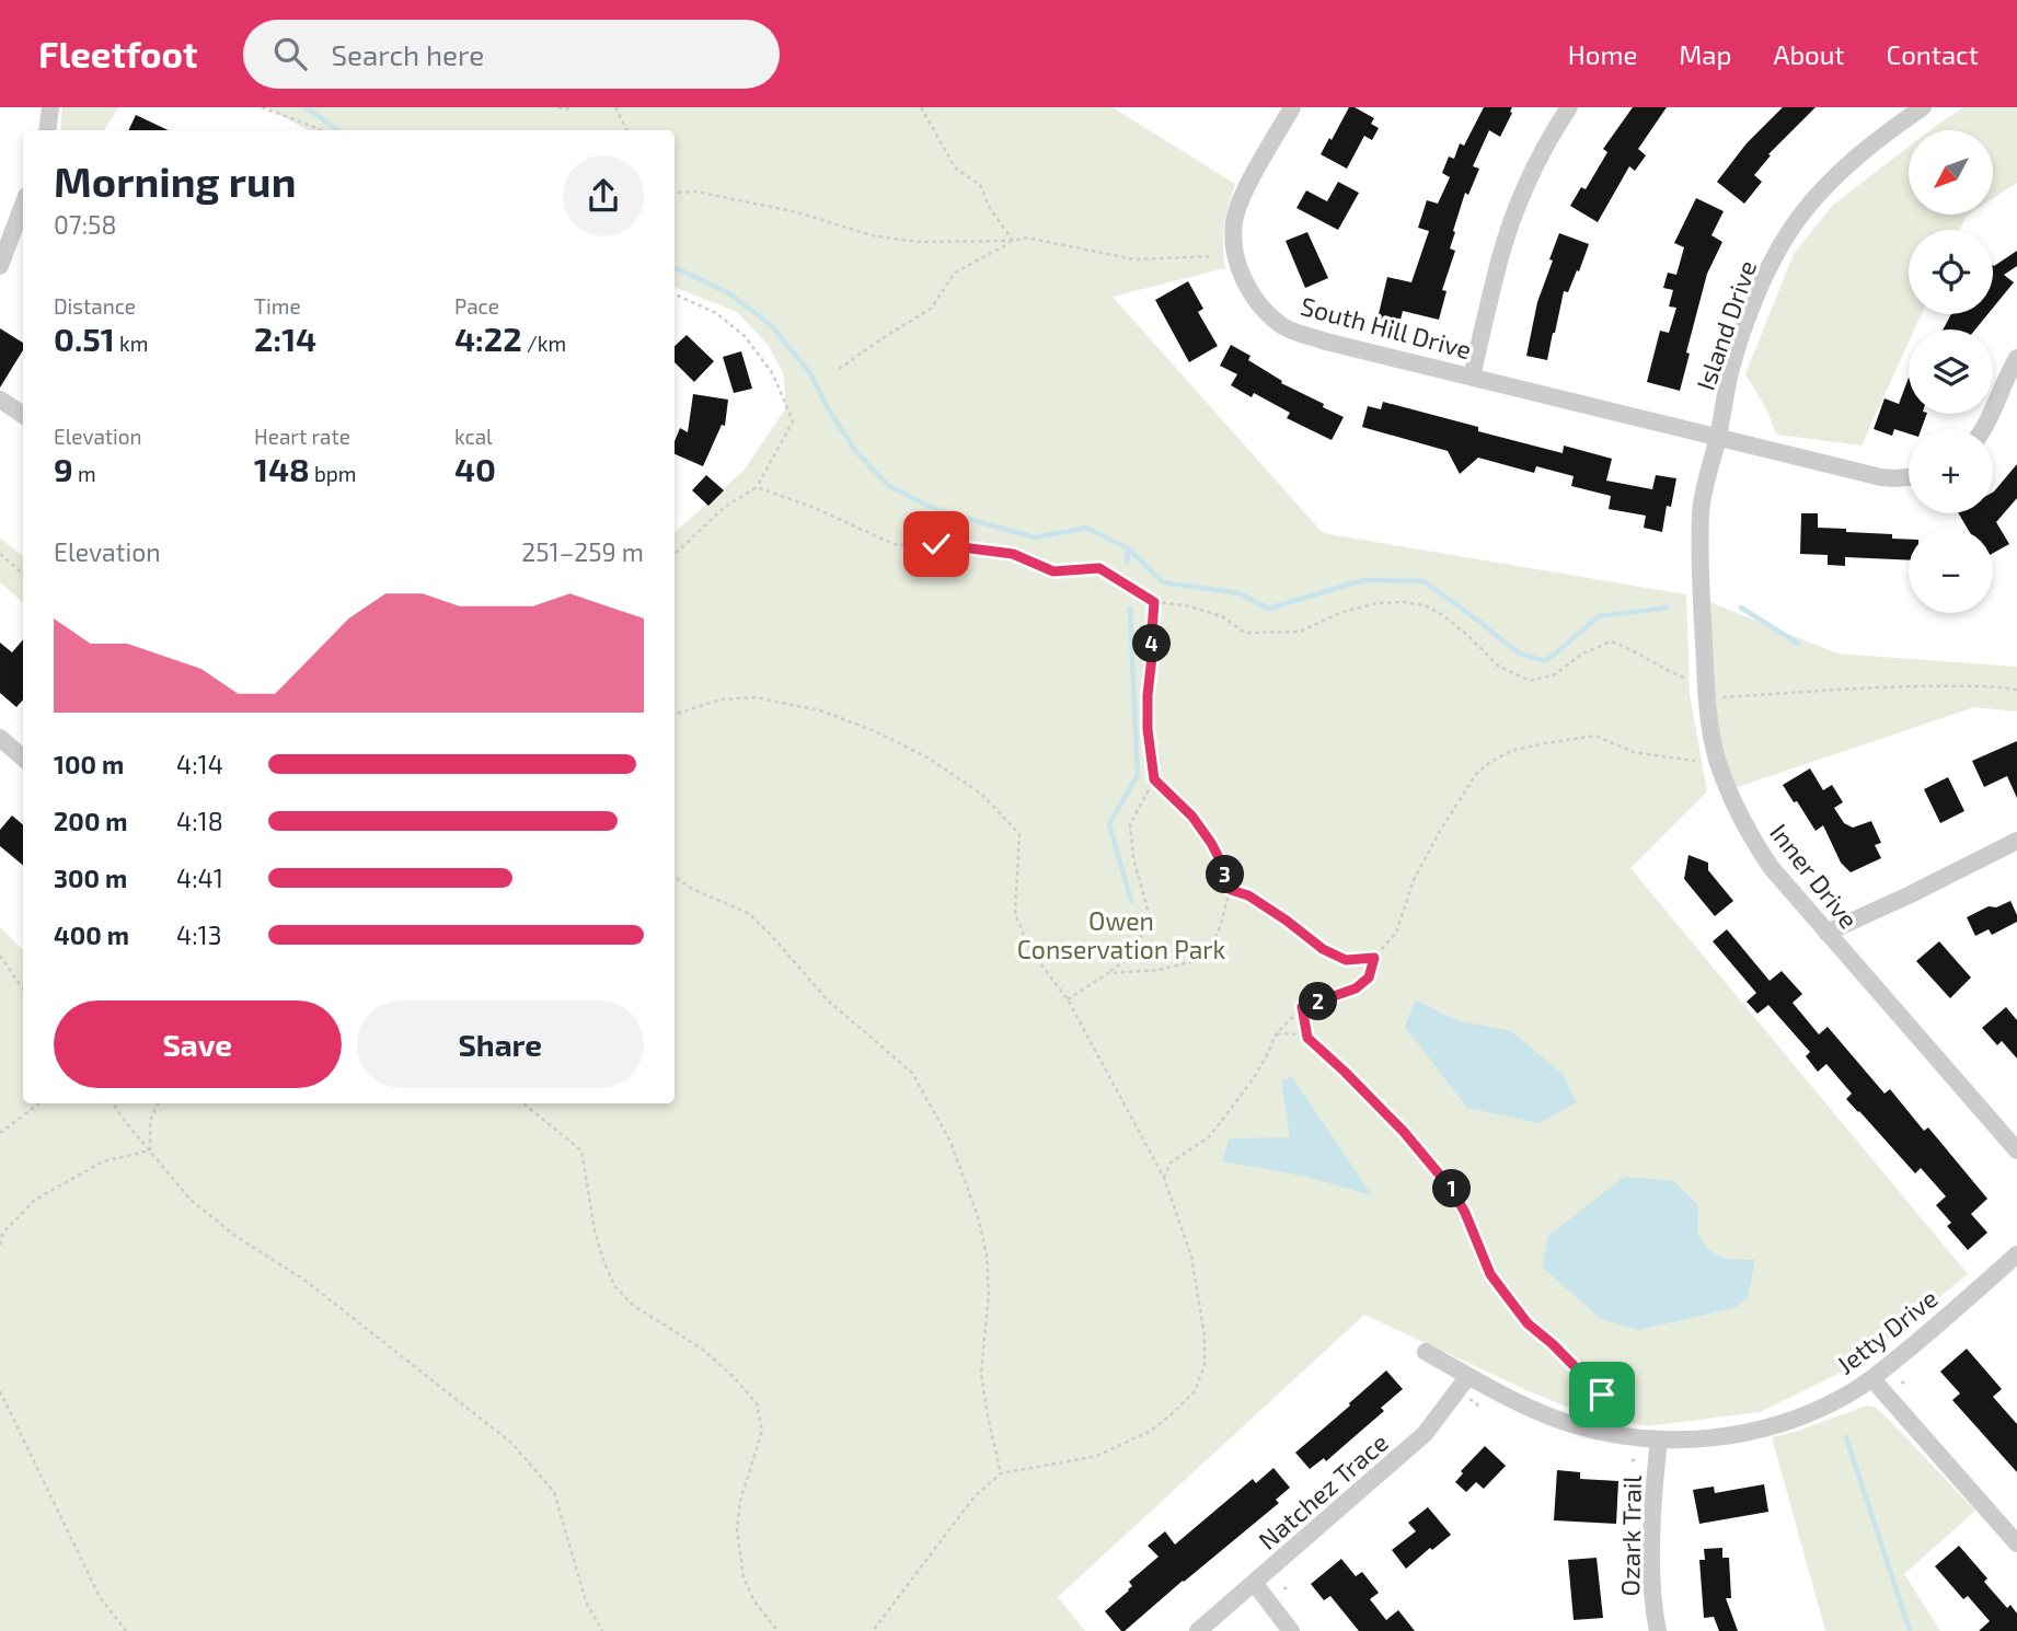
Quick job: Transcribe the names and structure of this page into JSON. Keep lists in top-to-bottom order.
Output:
{
  "streets": {
    "street": [
      "Island Drive",
      "South Hill Drive",
      "Inner Drive",
      "Jetty Drive",
      "Natchez Trace",
      "Ozark Trail"
    ]
  },
  "crossings": [
    ["Island Drive", "South Hill Drive"],
    ["Island Drive", "Inner Drive"],
    ["South Hill Drive", "Inner Drive"],
    ["Jetty Drive", "Natchez Trace"],
    ["Jetty Drive", "Ozark Trail"]
  ],
  "parks": ["Owen Conservation Park"],
  "north": "bottom left",
  "page": {
    "header": "Fleetfoot",
    "search": "Search here",
    "nav": [
      "Home",
      "Map",
      "About",
      "Contact"
    ],
    "map_buttons": ["+", "−"],
    "heading": ["Morning run", "07:58"],
    "stats": [
      ["Distance", "0.51 km"],
      ["Time", "2:14"],
      ["Pace", "4:22 /km"],
      ["Elevation", "9 m"],
      ["Heart rate", "148 bpm"],
      ["kcal", "40"]
    ],
    "chart": ["Elevation", "251–259 m"],
    "pins": [
      "4",
      "3",
      "2",
      "1"
    ],
    "list": [
      {
        "name": "100 m",
        "note": "4:14"
      },
      {
        "name": "200 m",
        "note": "4:18"
      },
      {
        "name": "300 m",
        "note": "4:41"
      },
      {
        "name": "400 m",
        "note": "4:13"
      }
    ],
    "buttons": ["Save", "Share"]
  }
}
